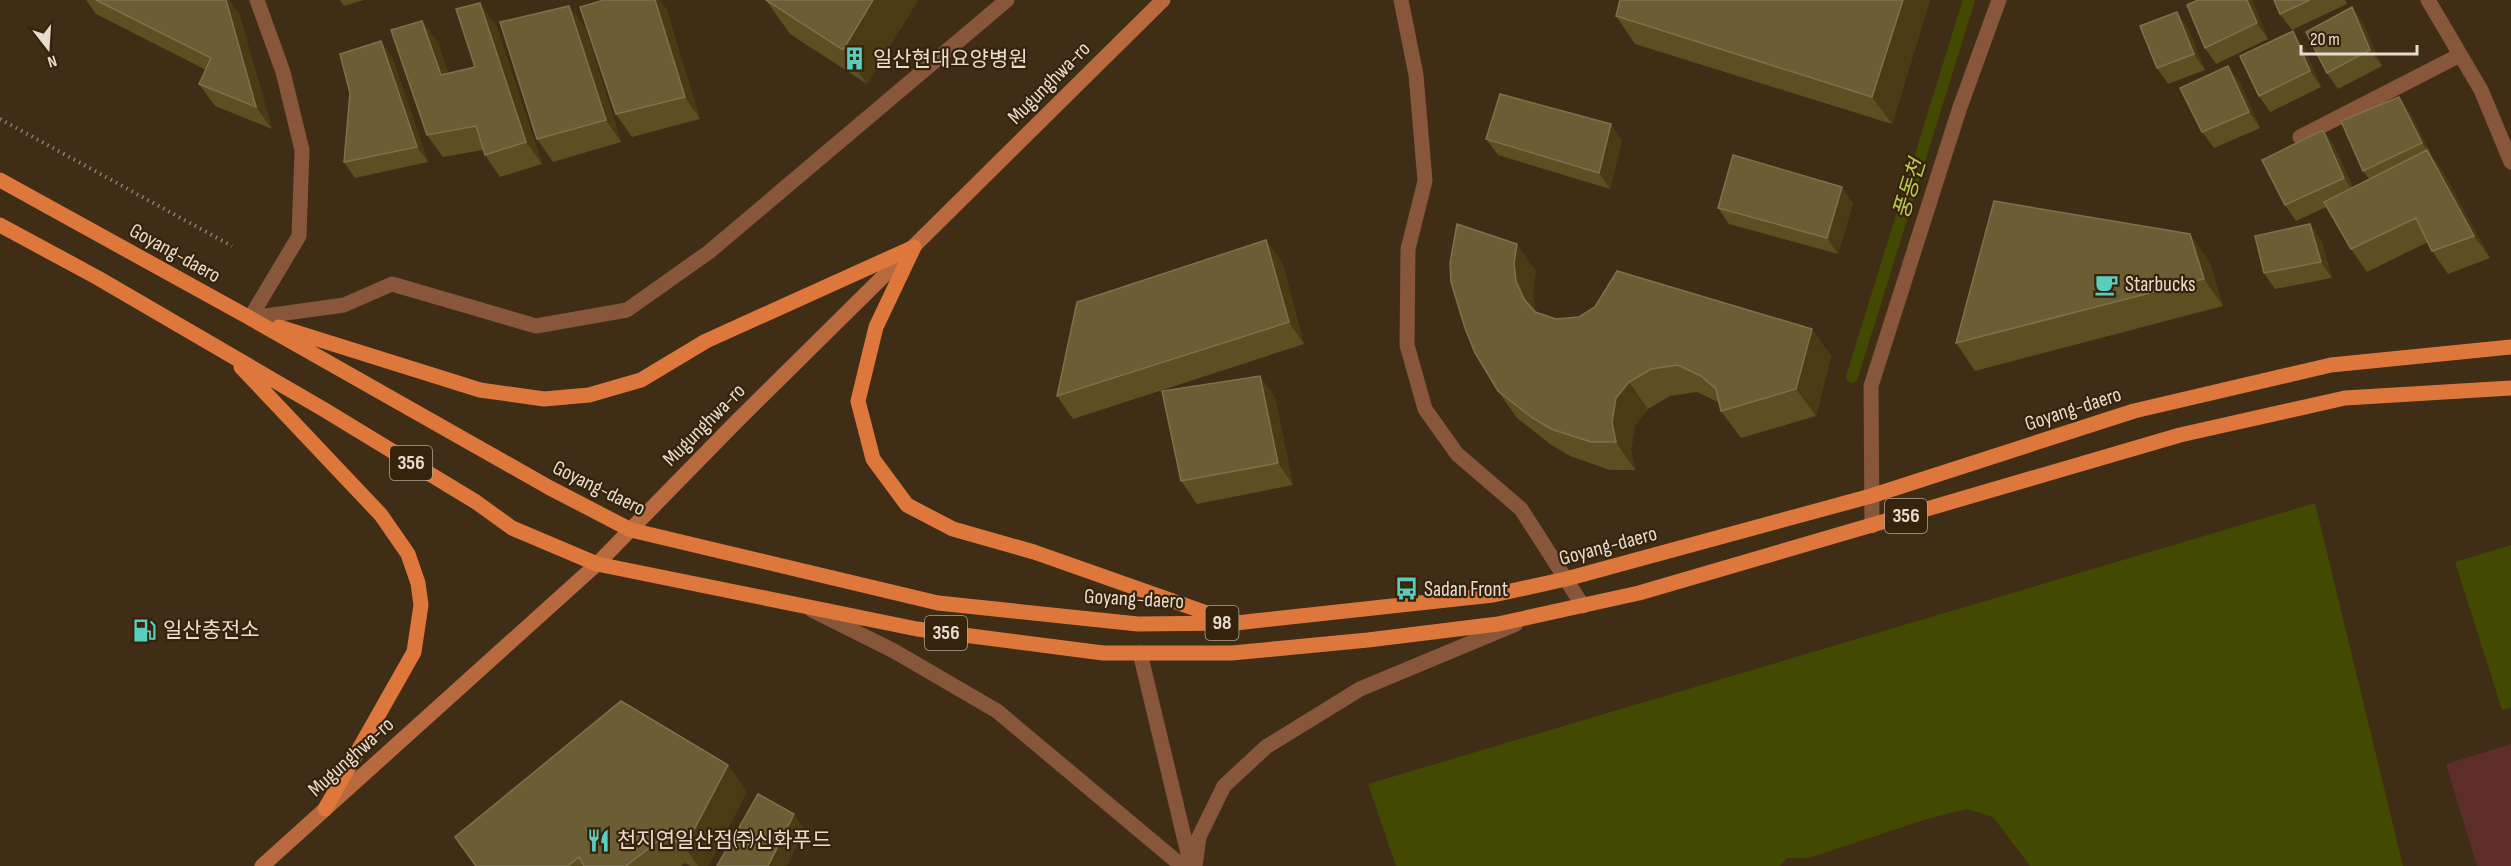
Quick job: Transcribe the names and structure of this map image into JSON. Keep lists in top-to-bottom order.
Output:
{
  "streets": {
    "main road": [
      "Mugunghwa-ro",
      "Goyang-daero",
      "356",
      "98"
    ]
  },
  "crossings": [
    ["Mugunghwa-ro", "Goyang-daero"],
    ["Mugunghwa-ro", "356"]
  ],
  "water": ["풍동천"],
  "places": {
    "building": ["일산현대요양병원"],
    "cafe": ["Starbucks"],
    "bus stop": ["Sadan Front"],
    "fuel station": ["일산충전소"],
    "restaurant": ["천지연일산점㈜신화푸드"]
  },
  "scale_bar": "20 m",
  "north": "bottom"
}
